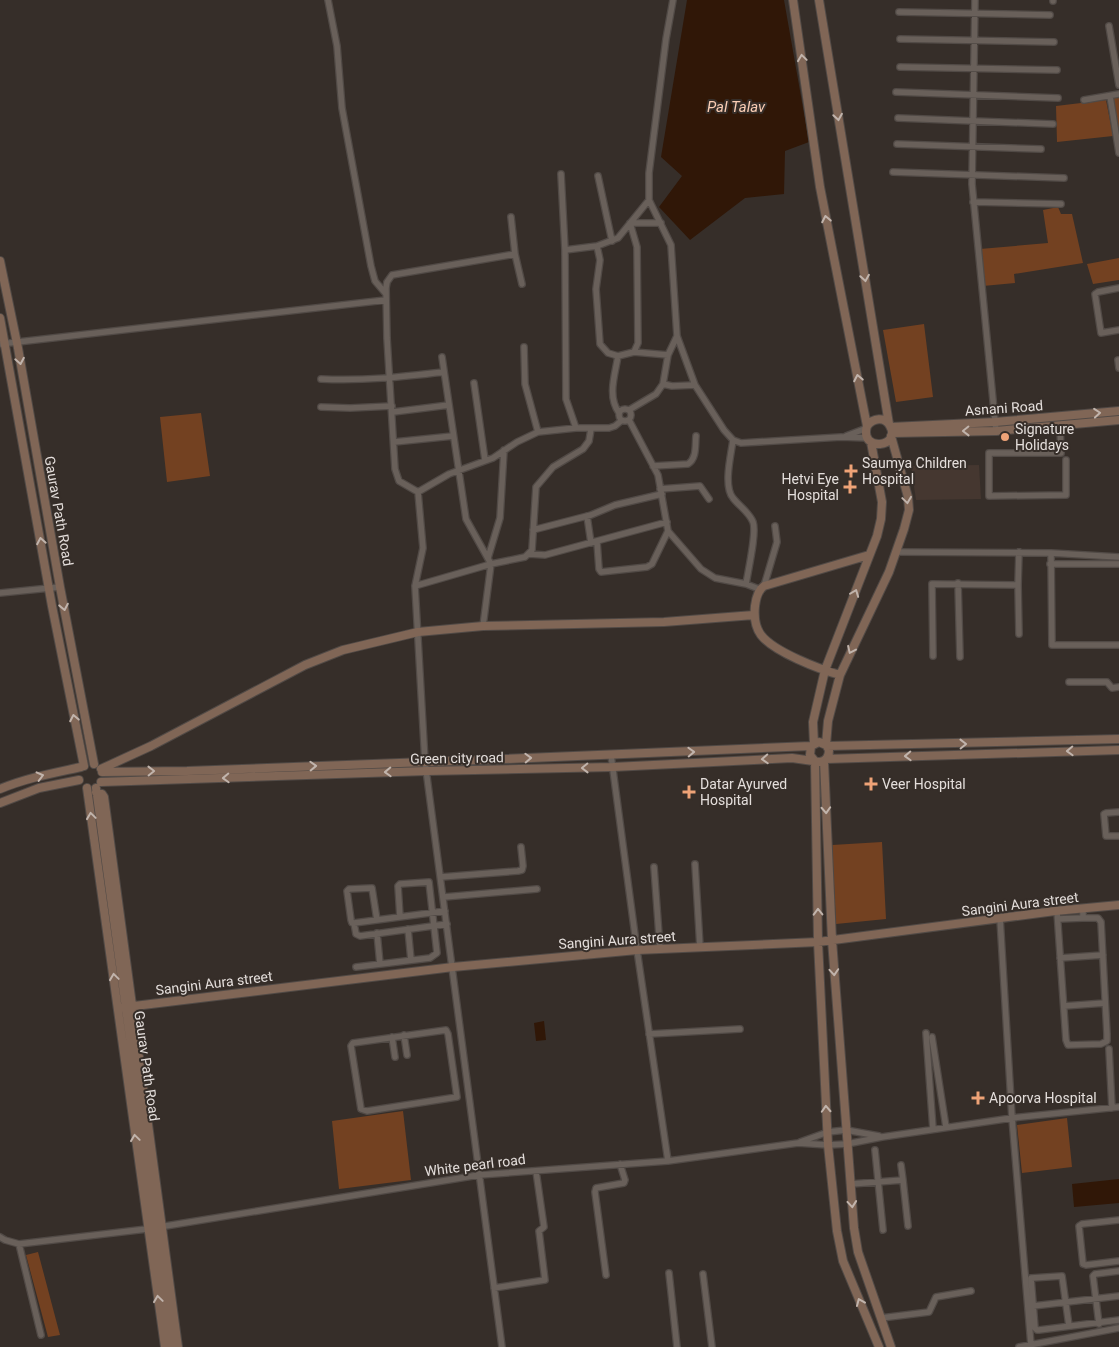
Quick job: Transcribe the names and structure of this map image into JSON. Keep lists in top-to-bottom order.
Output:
{
  "streets": {
    "street": [
      "Asnani Road",
      "Gaurav Path Road",
      "Green city road",
      "Sangini Aura street",
      "White pearl road"
    ]
  },
  "crossings": [
    ["Gaurav Path Road", "Green city road"],
    ["Gaurav Path Road", "Sangini Aura street"],
    ["Gaurav Path Road", "White pearl road"]
  ],
  "water": ["Pal Talav"],
  "places": {
    "other": ["Signature Holidays"],
    "health": [
      "Saumya Children Hospital",
      "Hetvi Eye Hospital",
      "Veer Hospital",
      "Datar Ayurved Hospital",
      "Apoorva Hospital"
    ]
  }
}
